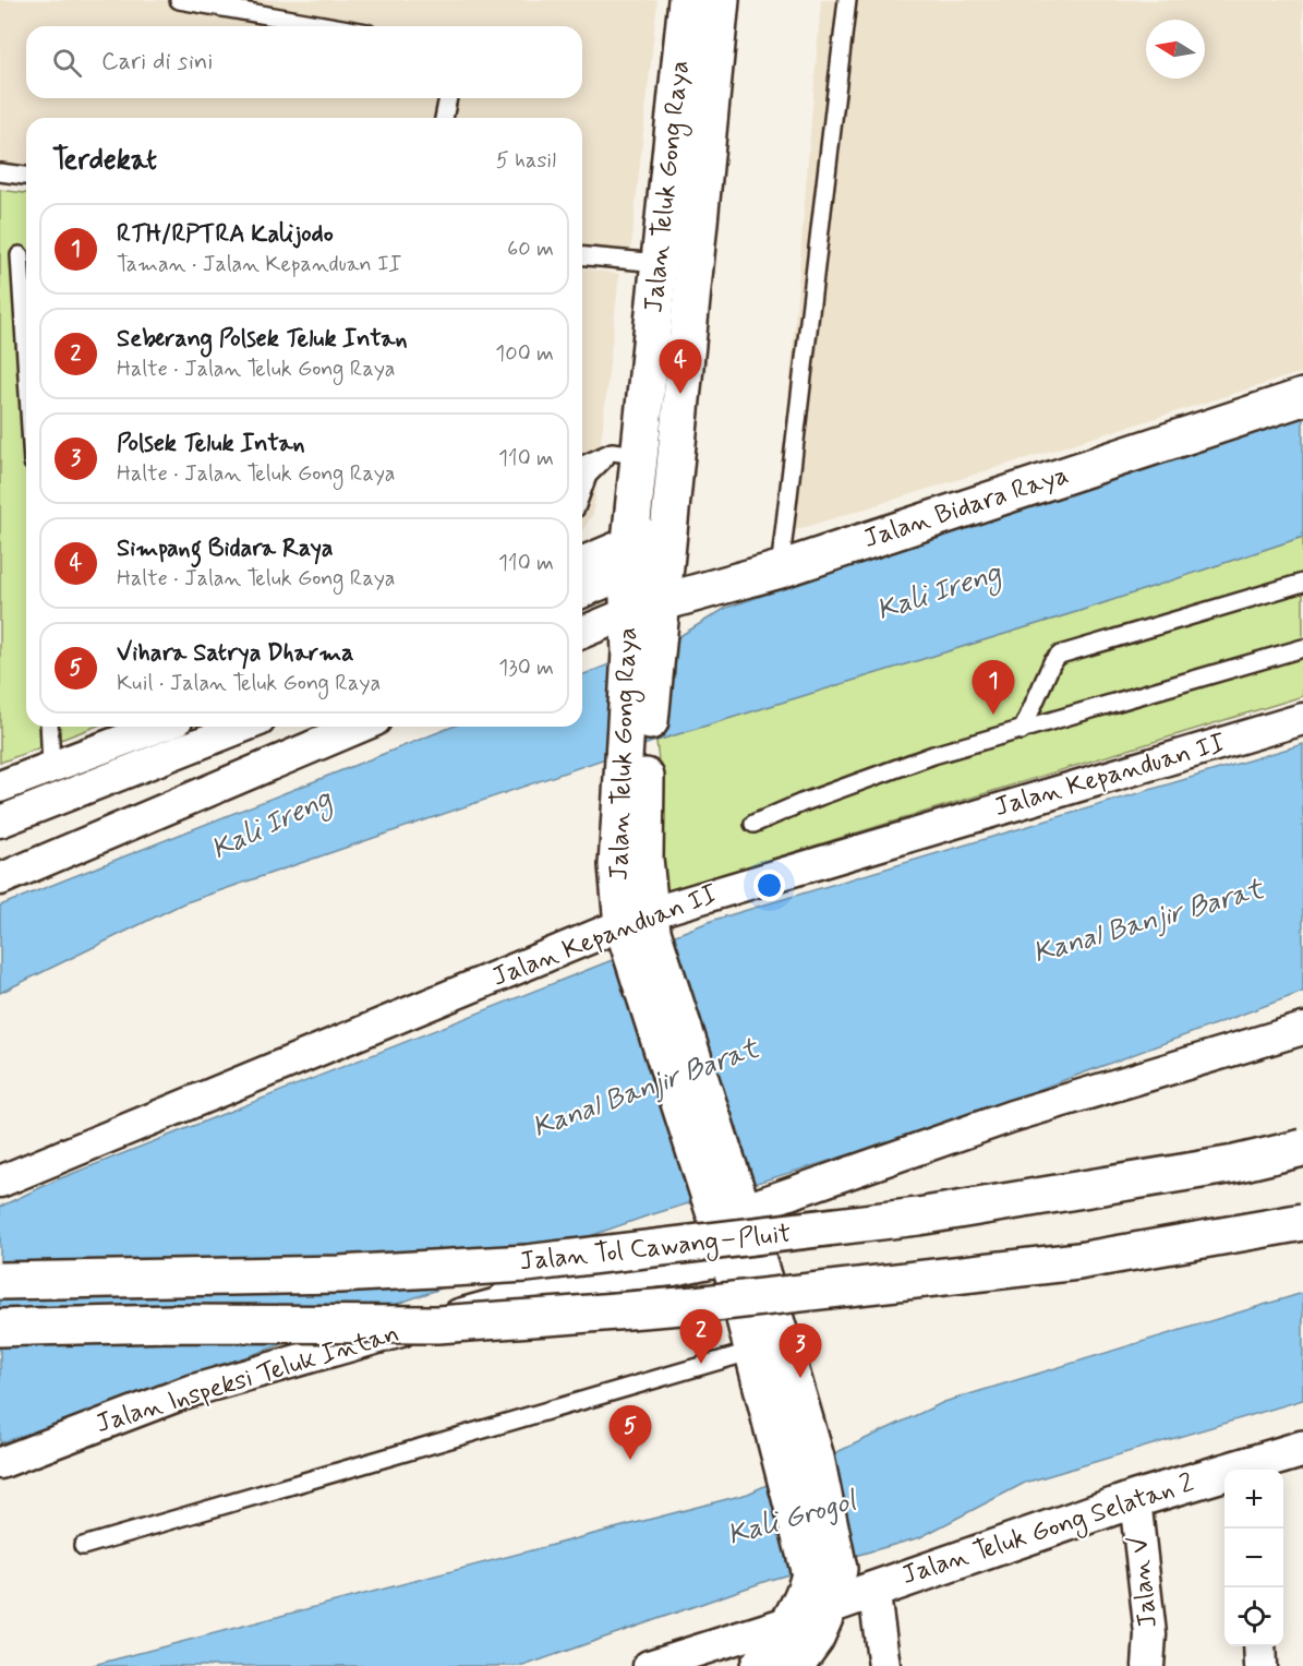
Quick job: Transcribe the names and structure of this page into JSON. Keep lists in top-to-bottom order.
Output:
{
  "streets": {
    "main road": [
      "Jalan Teluk Gong Raya",
      "Jalan Bidara Raya",
      "Jalan Tol Cawang–Pluit",
      "Jalan Teluk Gong Selatan 2"
    ],
    "street": ["Jalan Kepanduan II", "Jalan Inspeksi Teluk Intan", "Jalan V"]
  },
  "crossings": [
    ["Jalan Teluk Gong Raya", "Jalan Bidara Raya"],
    ["Jalan Teluk Gong Raya", "Jalan Kepanduan II"],
    ["Jalan Teluk Gong Raya", "Jalan Inspeksi Teluk Intan"],
    ["Jalan Teluk Gong Raya", "Jalan Teluk Gong Selatan 2"],
    ["Jalan Teluk Gong Selatan 2", "Jalan V"]
  ],
  "water": ["Kali Ireng", "Kanal Banjir Barat", "Kali Grogol"],
  "north": "left",
  "page": {
    "search": "Cari di sini",
    "heading": ["Terdekat", "5 hasil"],
    "list": [
      {
        "mark": "1",
        "name": "RTH/RPTRA Kalijodo",
        "note": "Taman · Jalan Kepanduan II",
        "value": "60 m"
      },
      {
        "mark": "2",
        "name": "Seberang Polsek Teluk Intan",
        "note": "Halte · Jalan Teluk Gong Raya",
        "value": "100 m"
      },
      {
        "mark": "3",
        "name": "Polsek Teluk Intan",
        "note": "Halte · Jalan Teluk Gong Raya",
        "value": "110 m"
      },
      {
        "mark": "4",
        "name": "Simpang Bidara Raya",
        "note": "Halte · Jalan Teluk Gong Raya",
        "value": "110 m"
      },
      {
        "mark": "5",
        "name": "Vihara Satrya Dharma",
        "note": "Kuil · Jalan Teluk Gong Raya",
        "value": "130 m"
      }
    ],
    "pins": [
      "4",
      "1",
      "2",
      "3",
      "5"
    ],
    "map_buttons": ["+", "−"]
  }
}
